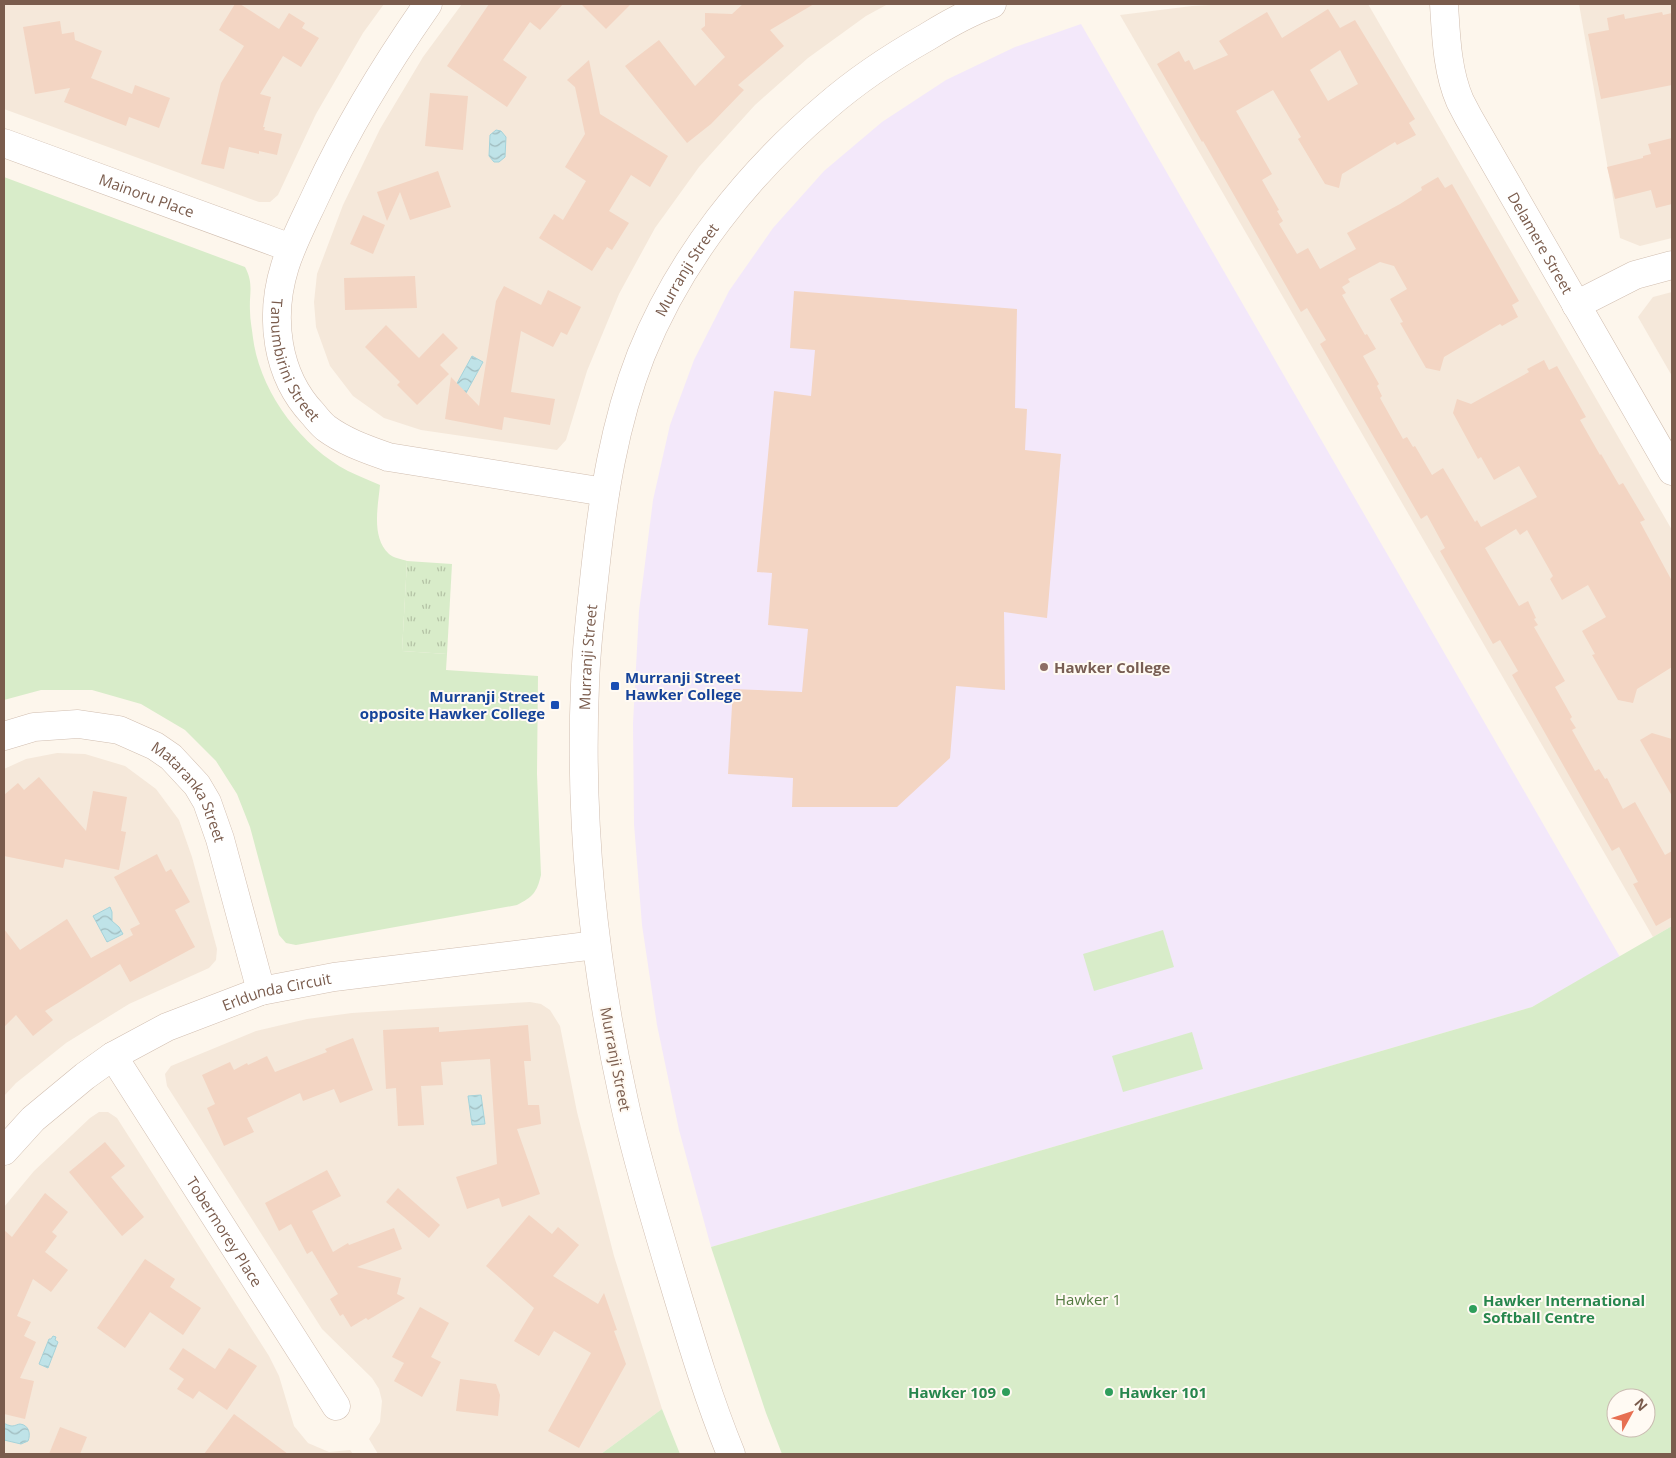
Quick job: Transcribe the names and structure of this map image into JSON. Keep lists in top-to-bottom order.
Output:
{
  "streets": {
    "street": [
      "Mainoru Place",
      "Delamere Street",
      "Murranji Street",
      "Tanumbirini Street",
      "Mataranka Street",
      "Erldunda Circuit",
      "Tobermorey Place"
    ]
  },
  "crossings": [
    ["Mainoru Place", "Tanumbirini Street"],
    ["Murranji Street", "Tanumbirini Street"],
    ["Murranji Street", "Erldunda Circuit"],
    ["Mataranka Street", "Erldunda Circuit"],
    ["Erldunda Circuit", "Tobermorey Place"]
  ],
  "parks": ["Hawker 1"],
  "places": {
    "other": [
      "Hawker College",
      "Hawker International Softball Centre",
      "Hawker 109",
      "Hawker 101"
    ],
    "transit": ["Murranji Street Hawker College", "Murranji Street opposite Hawker College"]
  },
  "north": "top right"
}
